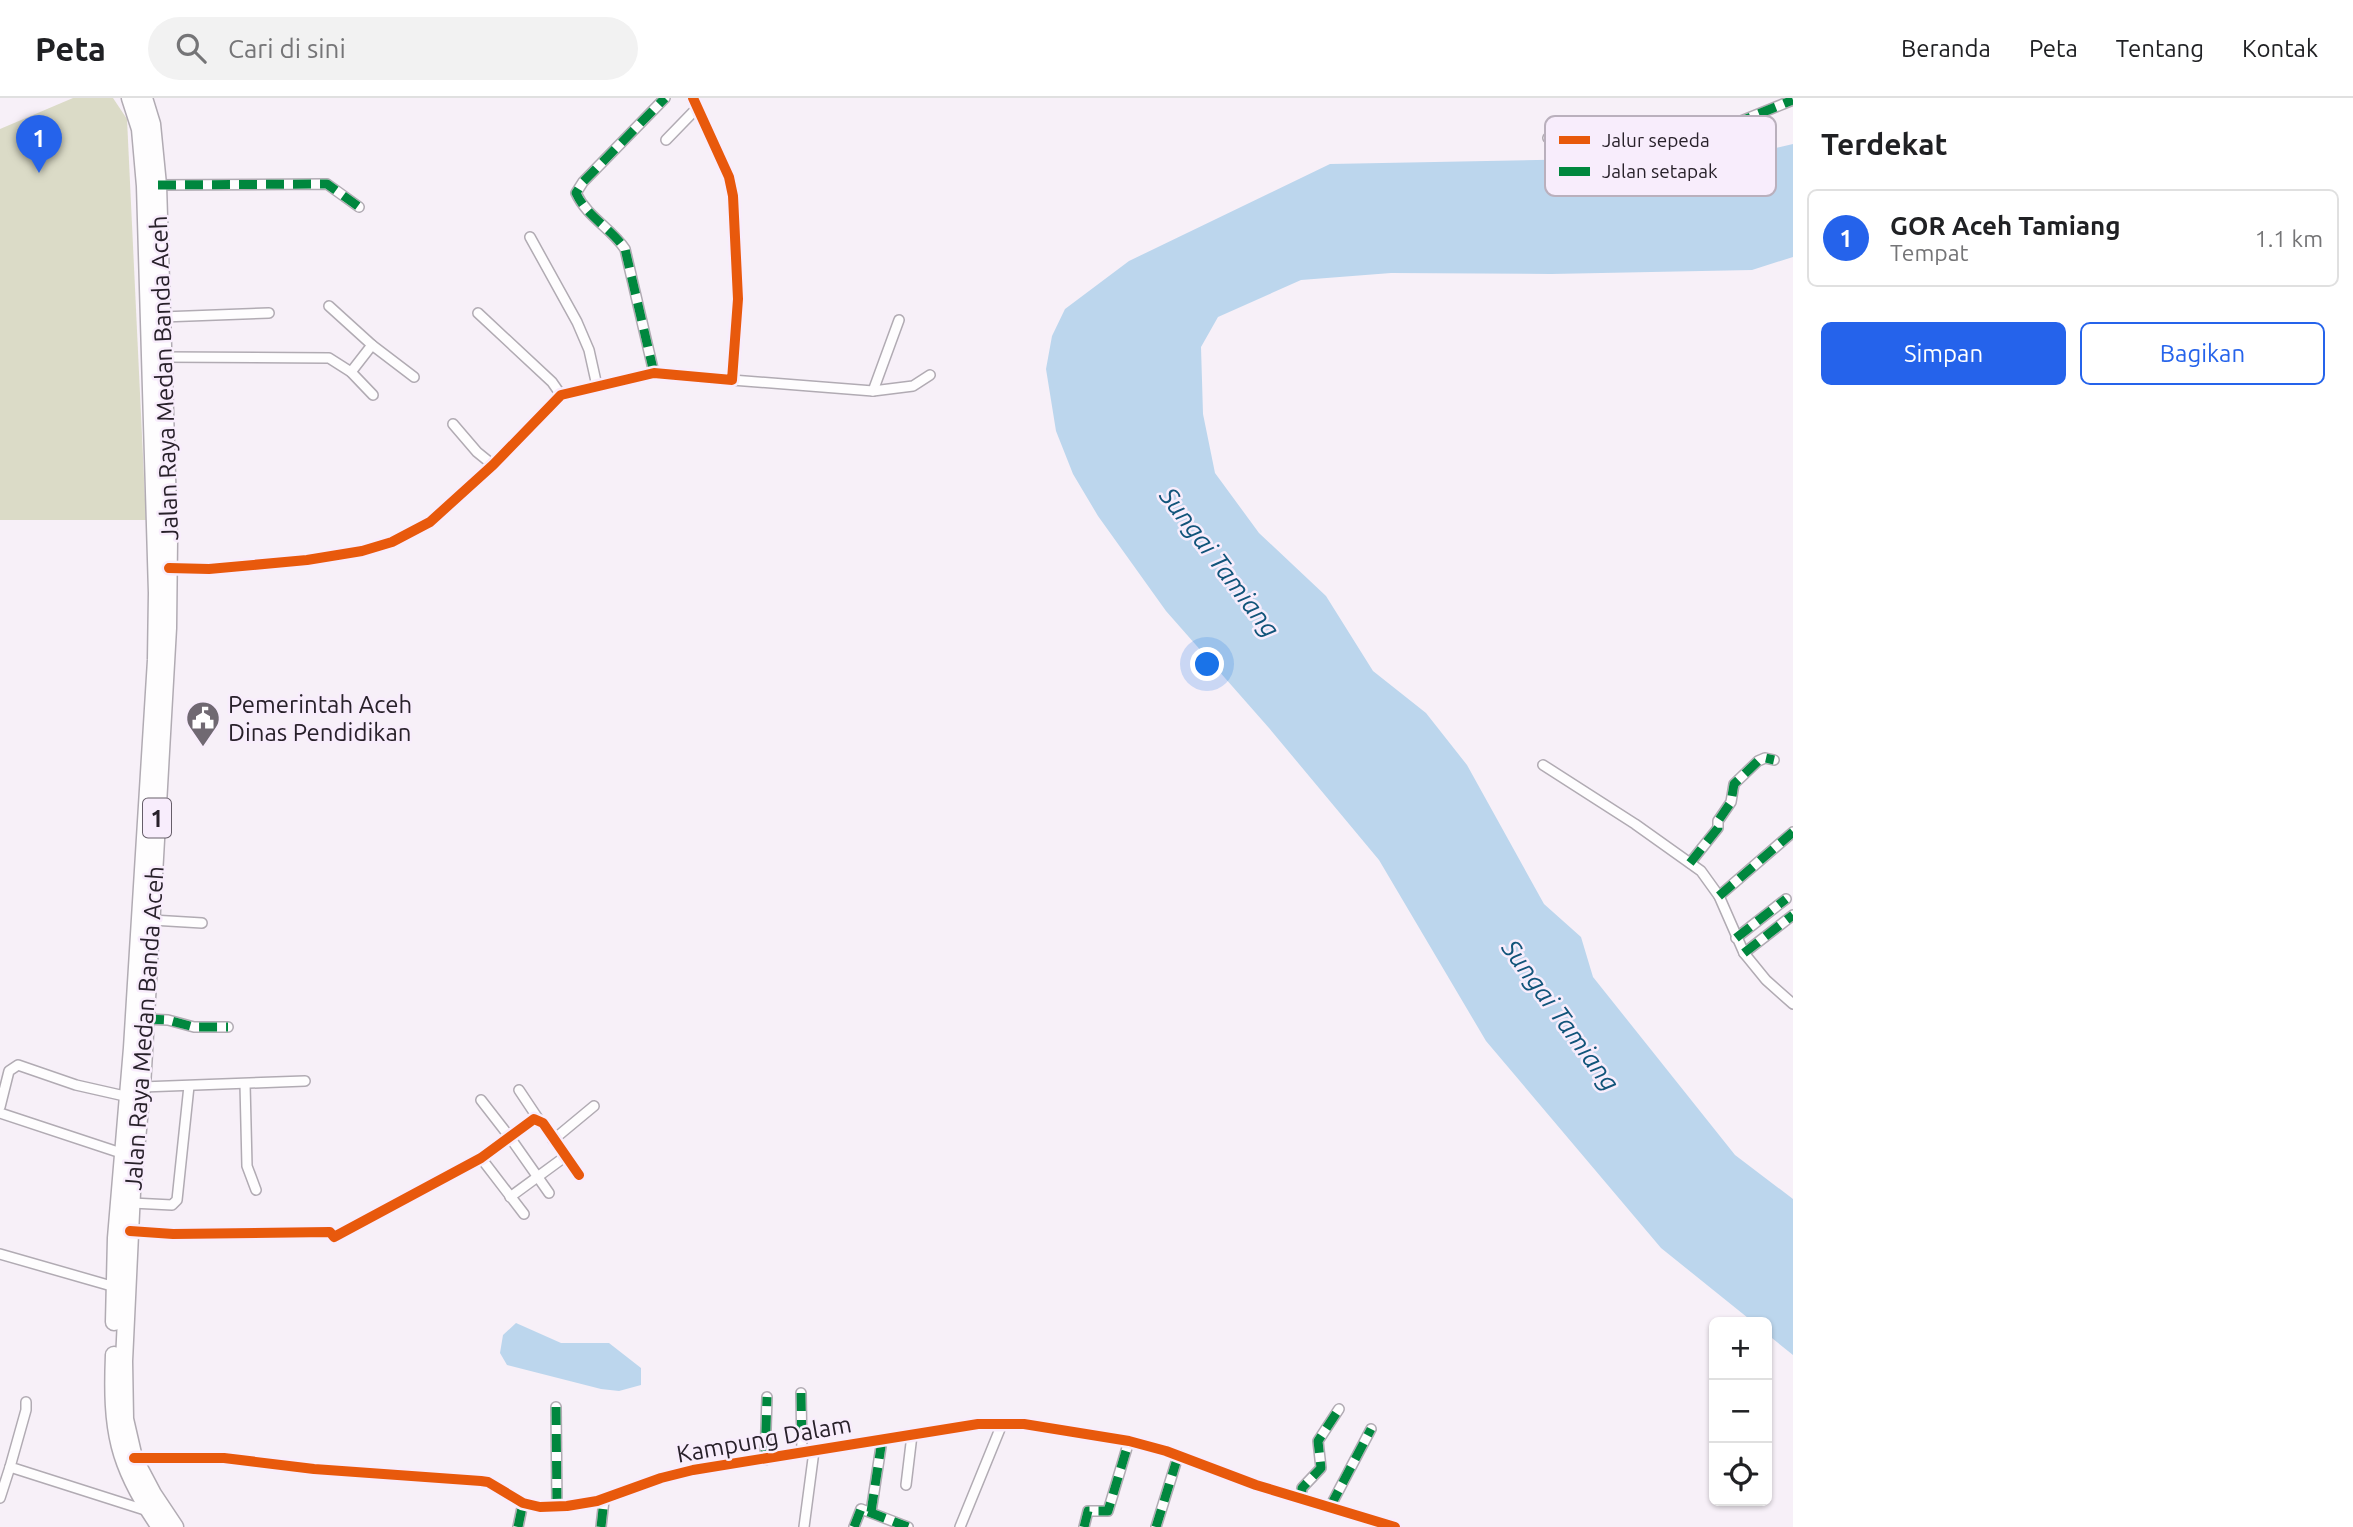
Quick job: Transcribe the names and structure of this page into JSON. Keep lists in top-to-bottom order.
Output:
{
  "streets": {
    "highway": ["Jalan Raya Medan Banda Aceh", "1"],
    "street": ["Kampung Dalam"]
  },
  "crossings": [
    ["Jalan Raya Medan Banda Aceh", "Kampung Dalam"]
  ],
  "water": ["Sungai Tamiang"],
  "places": {
    "public building": ["Pemerintah Aceh Dinas Pendidikan"]
  },
  "legend": ["Jalur sepeda", "Jalan setapak"],
  "page": {
    "header": "Peta",
    "search": "Cari di sini",
    "nav": [
      "Beranda",
      "Peta",
      "Tentang",
      "Kontak"
    ],
    "heading": "Terdekat",
    "pins": "1",
    "list": [
      {
        "mark": "1",
        "name": "GOR Aceh Tamiang",
        "note": "Tempat",
        "value": "1.1 km"
      }
    ],
    "buttons": ["Simpan", "Bagikan"],
    "map_buttons": ["+", "−"]
  }
}
